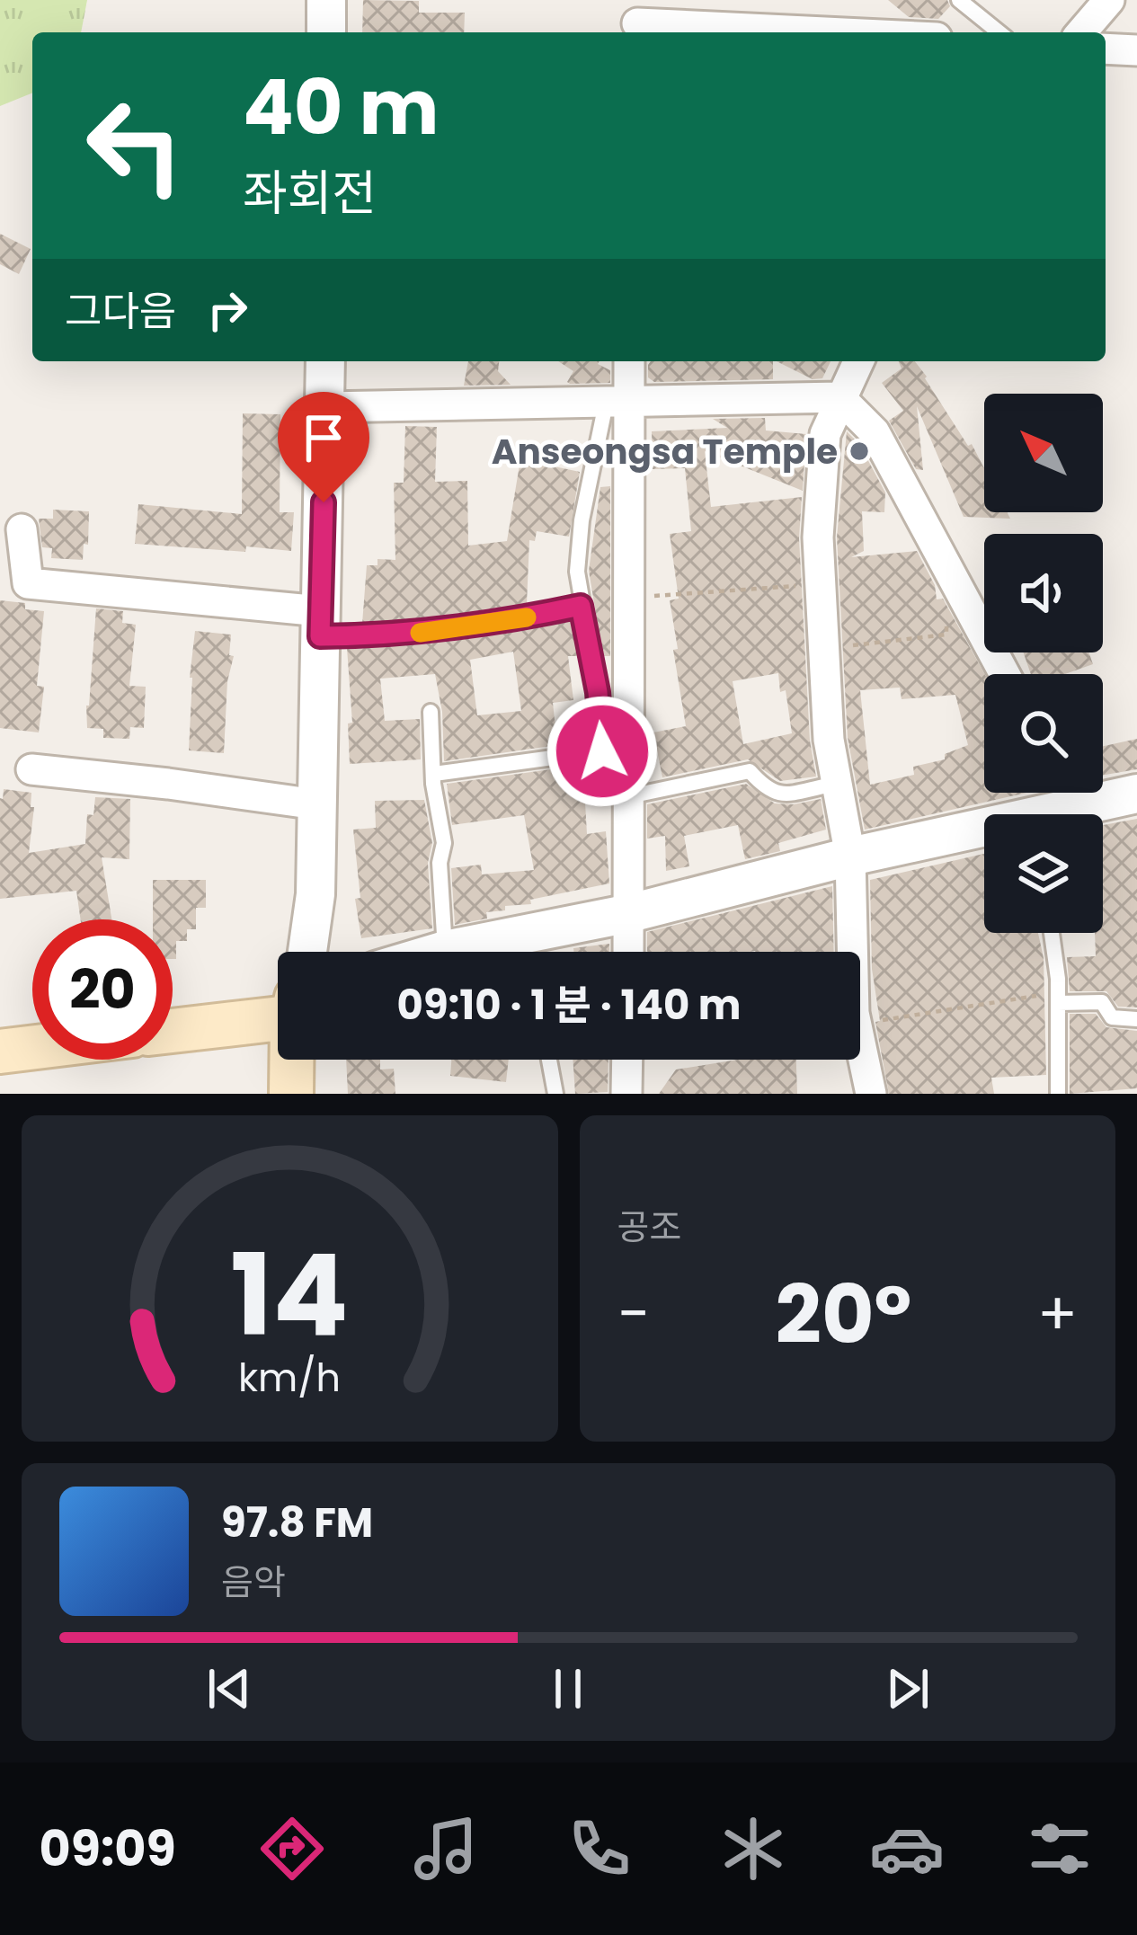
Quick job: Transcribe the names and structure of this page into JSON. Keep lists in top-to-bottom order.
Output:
{
  "places": ["Anseongsa Temple"],
  "north": "top left",
  "page": {
    "turn": ["40 m", "좌회전"],
    "then": "그다음",
    "limit": "20",
    "trip": "09:10 · 1 분 · 140 m",
    "tile": "공조",
    "heat": ["−", "20°", "+"],
    "song": ["97.8 FM", "음악"],
    "tabs": "09:09",
    "gauge": ["14", "km/h"]
  }
}
